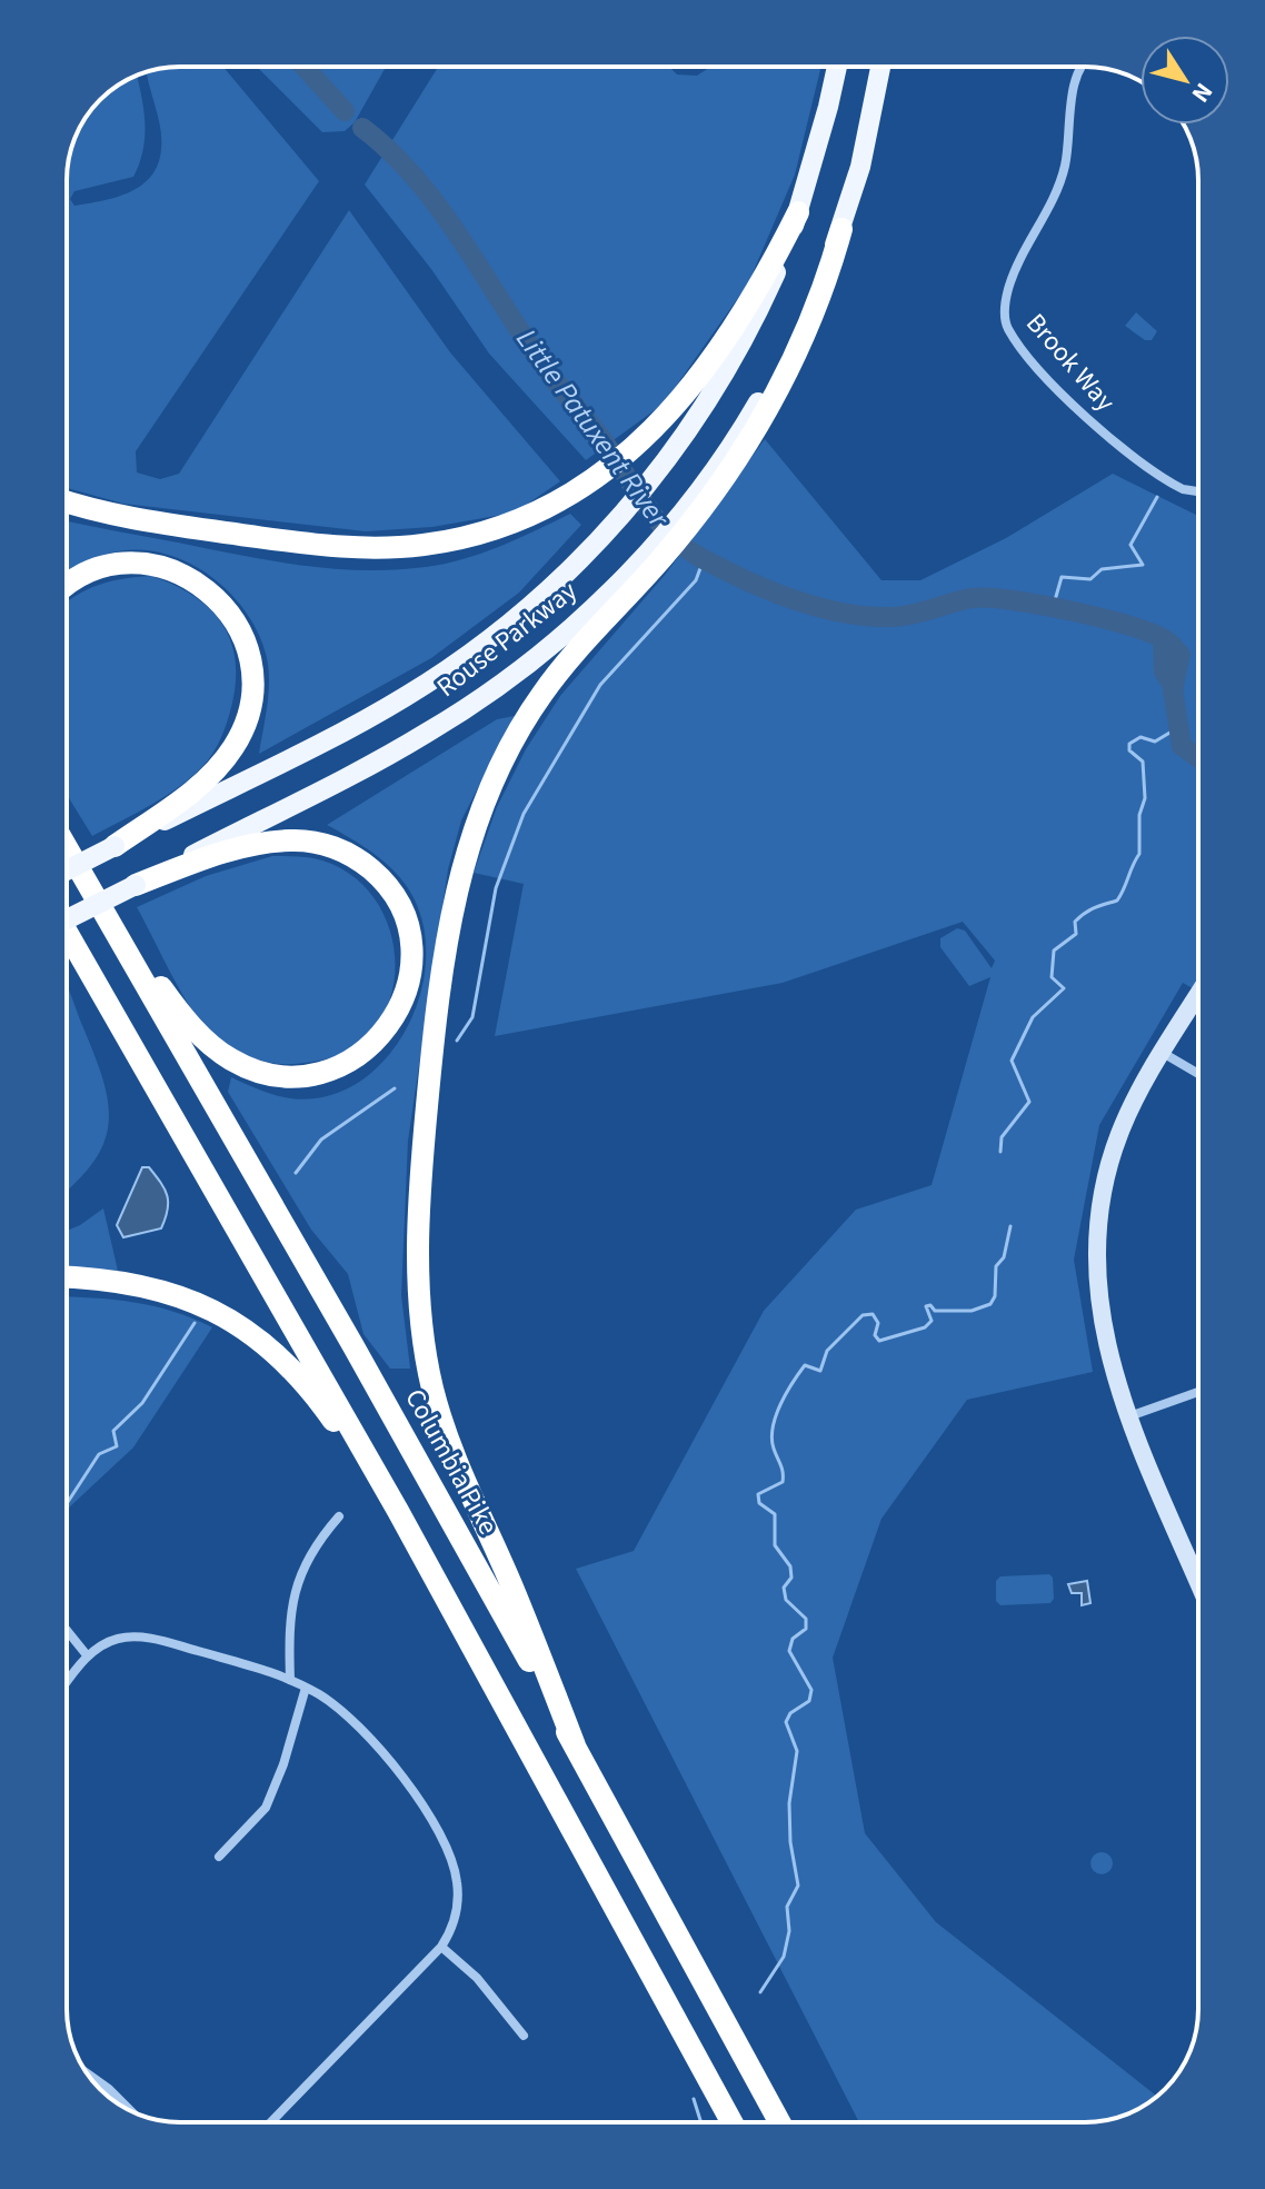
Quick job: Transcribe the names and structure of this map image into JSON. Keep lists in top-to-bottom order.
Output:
{
  "streets": {
    "highway": ["Columbia Pike"],
    "main road": ["Rouse Parkway"],
    "street": ["Brook Way"]
  },
  "water": ["Little Patuxent River"],
  "north": "bottom right"
}
